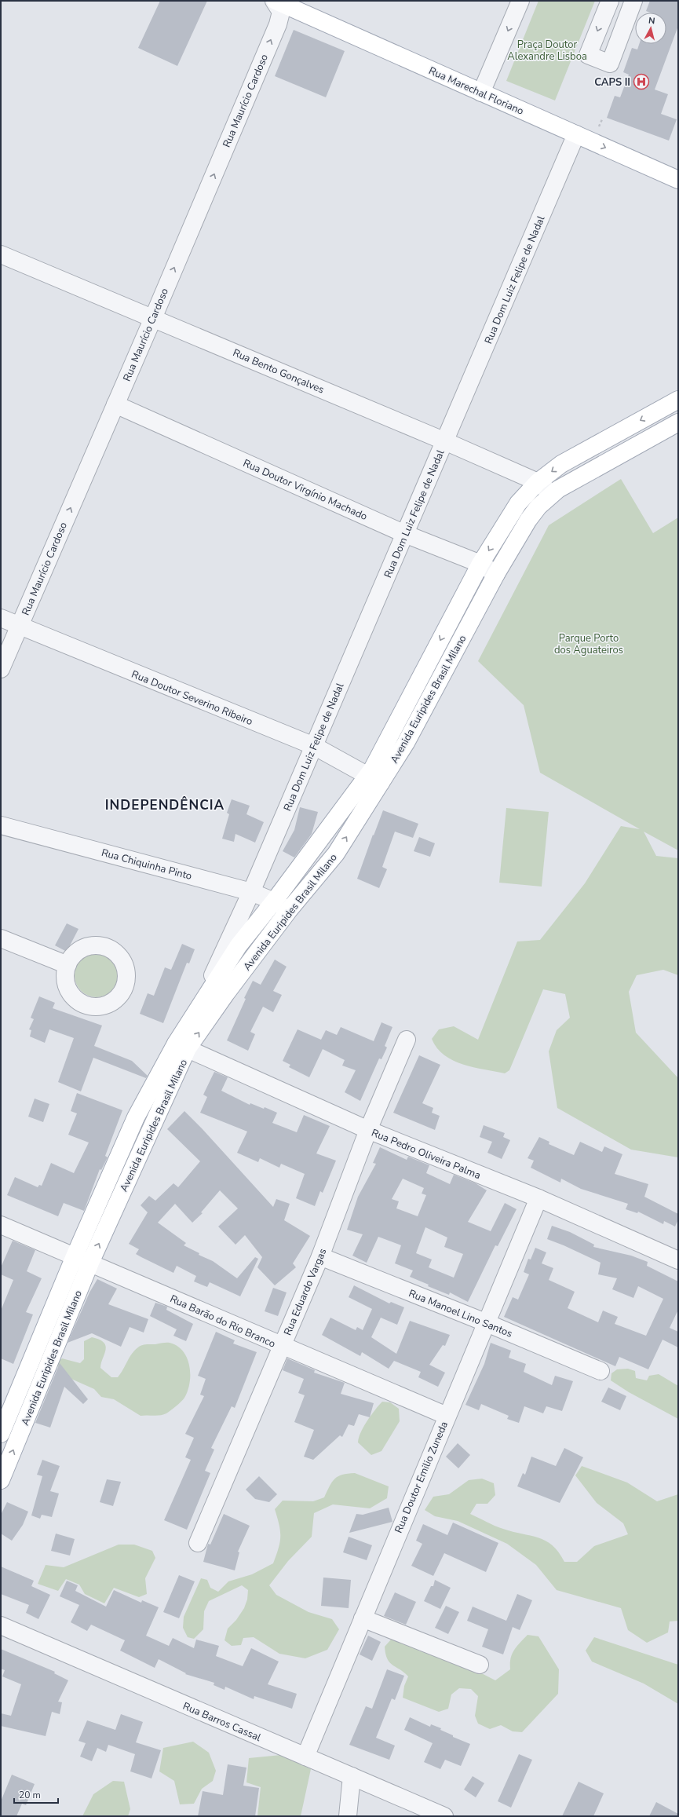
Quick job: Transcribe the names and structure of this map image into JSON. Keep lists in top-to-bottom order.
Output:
{
  "streets": {
    "main road": ["Rua Marechal Floriano", "Avenida Euripides Brasil Milano"],
    "street": [
      "Rua Maurício Cardoso",
      "Rua Dom Luiz Felipe de Nadal",
      "Rua Bento Gonçalves",
      "Rua Doutor Virgínio Machado",
      "Rua Doutor Severino Ribeiro",
      "Rua Chiquinha Pinto",
      "Rua Pedro Oliveira Palma",
      "Rua Eduardo Vargas",
      "Rua Manoel Lino Santos",
      "Rua Barão do Rio Branco",
      "Rua Doutor Emilio Zuneda",
      "Rua Barros Cassal"
    ]
  },
  "crossings": [
    ["Rua Marechal Floriano", "Rua Maurício Cardoso"],
    ["Rua Marechal Floriano", "Rua Dom Luiz Felipe de Nadal"],
    ["Rua Maurício Cardoso", "Rua Bento Gonçalves"],
    ["Rua Maurício Cardoso", "Rua Doutor Virgínio Machado"],
    ["Rua Maurício Cardoso", "Rua Doutor Severino Ribeiro"],
    ["Rua Dom Luiz Felipe de Nadal", "Rua Bento Gonçalves"],
    ["Rua Dom Luiz Felipe de Nadal", "Rua Doutor Virgínio Machado"],
    ["Rua Dom Luiz Felipe de Nadal", "Rua Doutor Severino Ribeiro"],
    ["Rua Dom Luiz Felipe de Nadal", "Avenida Euripides Brasil Milano"],
    ["Rua Dom Luiz Felipe de Nadal", "Rua Chiquinha Pinto"],
    ["Rua Bento Gonçalves", "Avenida Euripides Brasil Milano"],
    ["Rua Doutor Virgínio Machado", "Avenida Euripides Brasil Milano"],
    ["Rua Doutor Severino Ribeiro", "Avenida Euripides Brasil Milano"],
    ["Avenida Euripides Brasil Milano", "Rua Chiquinha Pinto"],
    ["Avenida Euripides Brasil Milano", "Rua Pedro Oliveira Palma"],
    ["Avenida Euripides Brasil Milano", "Rua Barão do Rio Branco"],
    ["Rua Pedro Oliveira Palma", "Rua Eduardo Vargas"],
    ["Rua Pedro Oliveira Palma", "Rua Doutor Emilio Zuneda"],
    ["Rua Eduardo Vargas", "Rua Manoel Lino Santos"],
    ["Rua Eduardo Vargas", "Rua Barão do Rio Branco"],
    ["Rua Manoel Lino Santos", "Rua Doutor Emilio Zuneda"],
    ["Rua Barão do Rio Branco", "Rua Doutor Emilio Zuneda"],
    ["Rua Doutor Emilio Zuneda", "Rua Barros Cassal"]
  ],
  "one_way": ["Rua Maurício Cardoso"],
  "districts": ["INDEPENDÊNCIA"],
  "parks": ["Praça Doutor Alexandre Lisboa", "Parque Porto dos Aguateiros"],
  "places": {
    "hospital": ["CAPS II"]
  },
  "scale_bar": "20 m",
  "north": "top"
}
